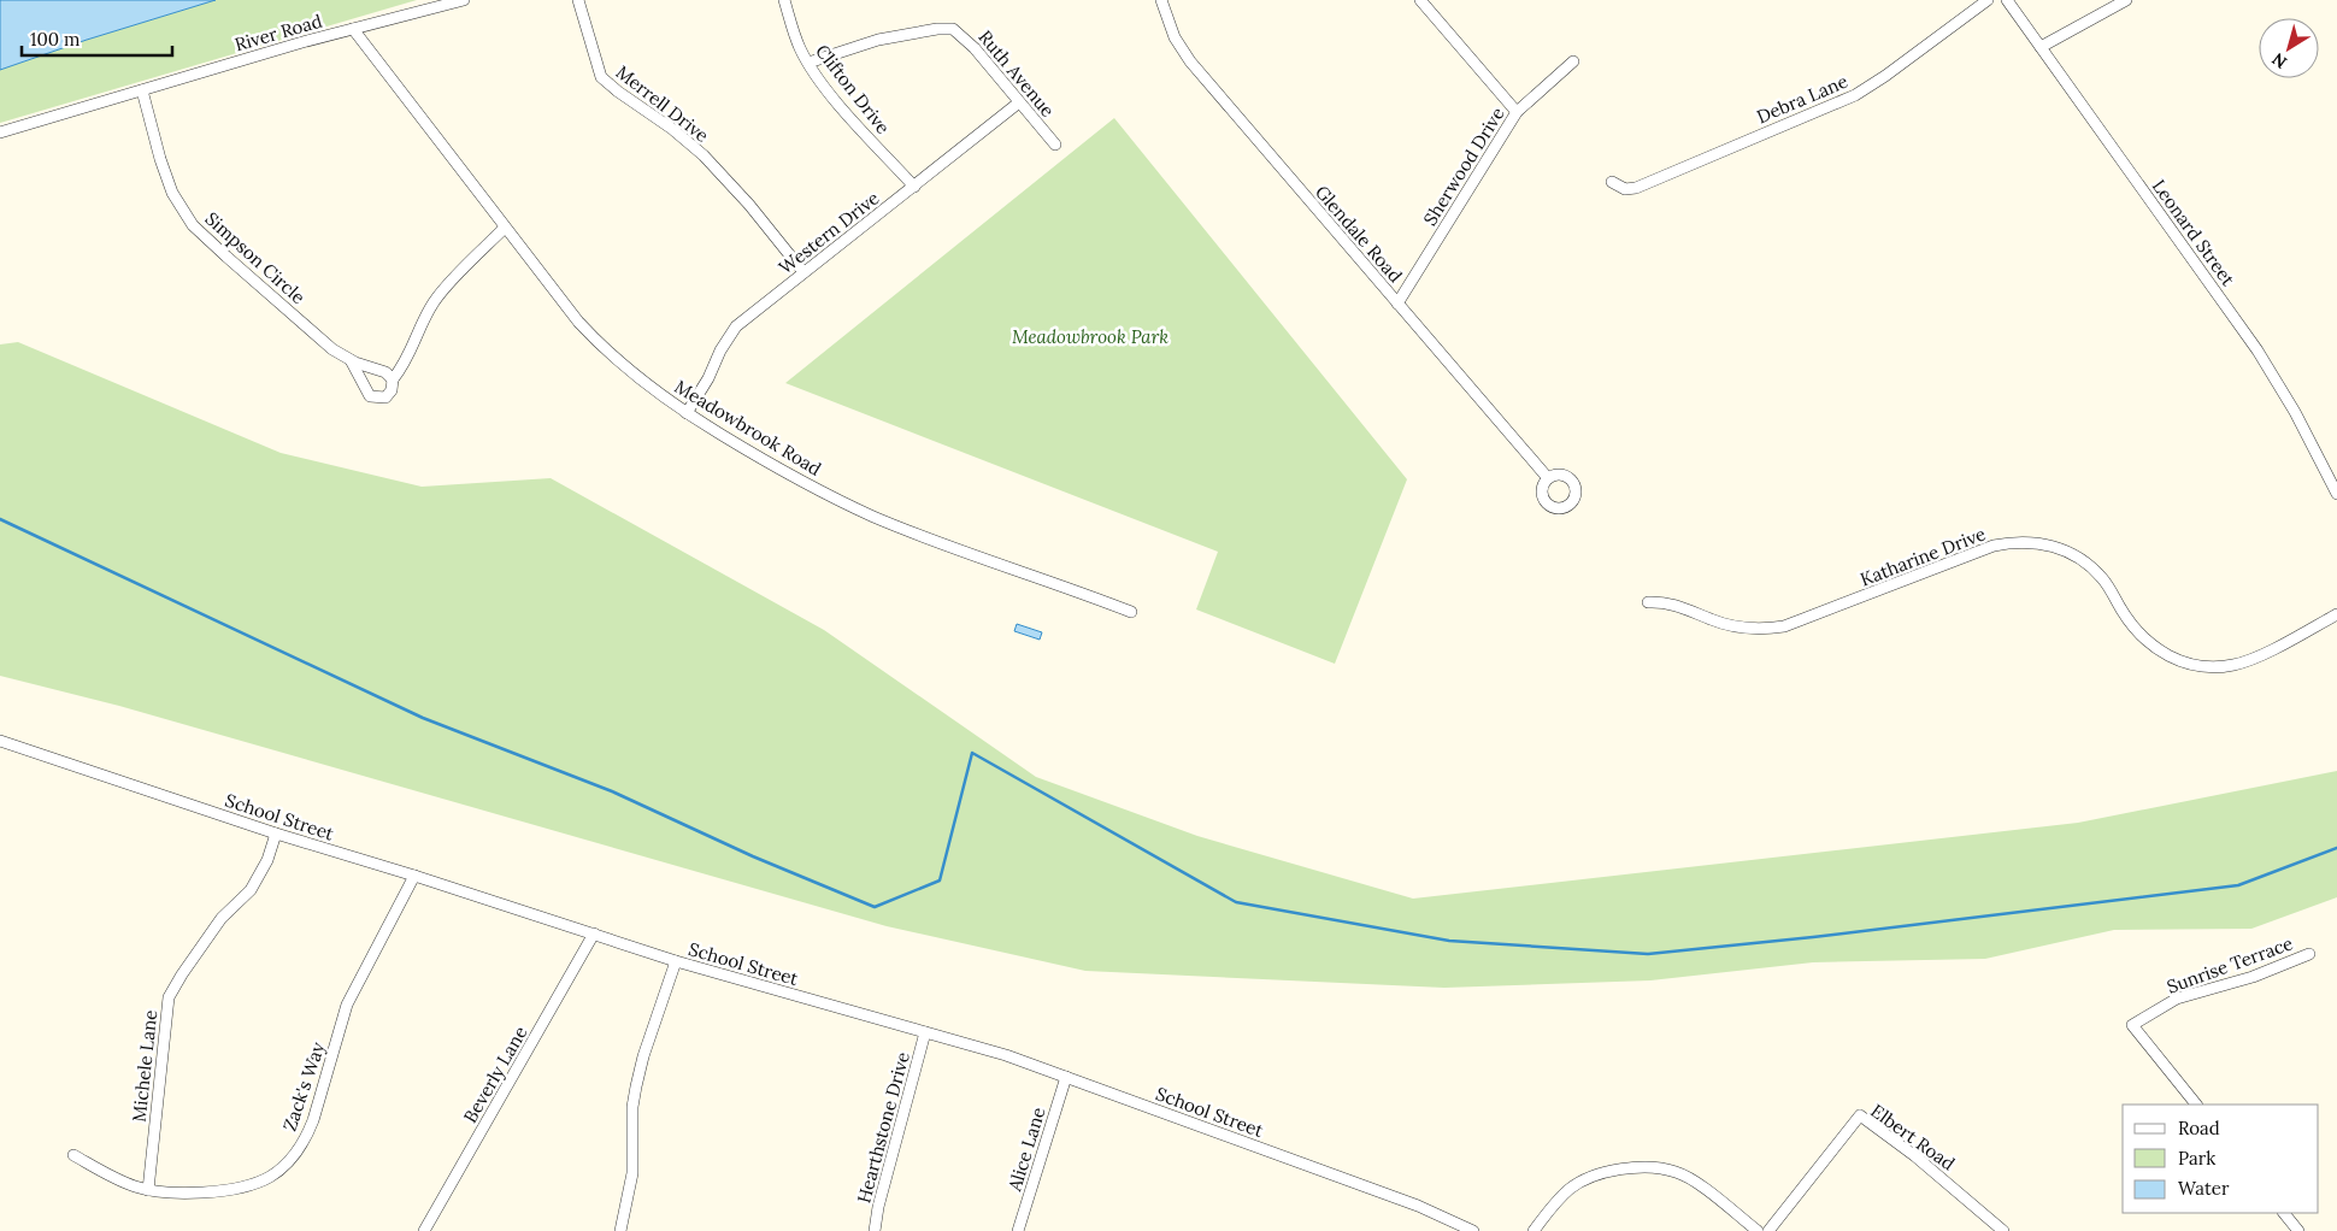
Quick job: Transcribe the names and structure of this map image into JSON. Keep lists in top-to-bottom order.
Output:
{
  "streets": {
    "street": [
      "River Road",
      "Ruth Avenue",
      "Clifton Drive",
      "Debra Lane",
      "Merrell Drive",
      "Sherwood Drive",
      "Western Drive",
      "Leonard Street",
      "Glendale Road",
      "Simpson Circle",
      "Meadowbrook Road",
      "Katharine Drive",
      "School Street",
      "Sunrise Terrace",
      "Michele Lane",
      "Beverly Lane",
      "Zack's Way",
      "Hearthstone Drive",
      "Elbert Road",
      "Alice Lane"
    ]
  },
  "crossings": [
    ["River Road", "Simpson Circle"],
    ["River Road", "Meadowbrook Road"],
    ["Ruth Avenue", "Clifton Drive"],
    ["Ruth Avenue", "Western Drive"],
    ["Clifton Drive", "Western Drive"],
    ["Merrell Drive", "Western Drive"],
    ["Sherwood Drive", "Glendale Road"],
    ["Western Drive", "Meadowbrook Road"],
    ["Simpson Circle", "Meadowbrook Road"],
    ["School Street", "Michele Lane"],
    ["School Street", "Beverly Lane"],
    ["School Street", "Zack's Way"],
    ["School Street", "Hearthstone Drive"],
    ["School Street", "Alice Lane"],
    ["Michele Lane", "Zack's Way"]
  ],
  "parks": ["Meadowbrook Park"],
  "legend": ["Road", "Park", "Water"],
  "scale_bar": "100 m",
  "north": "bottom left"
}
